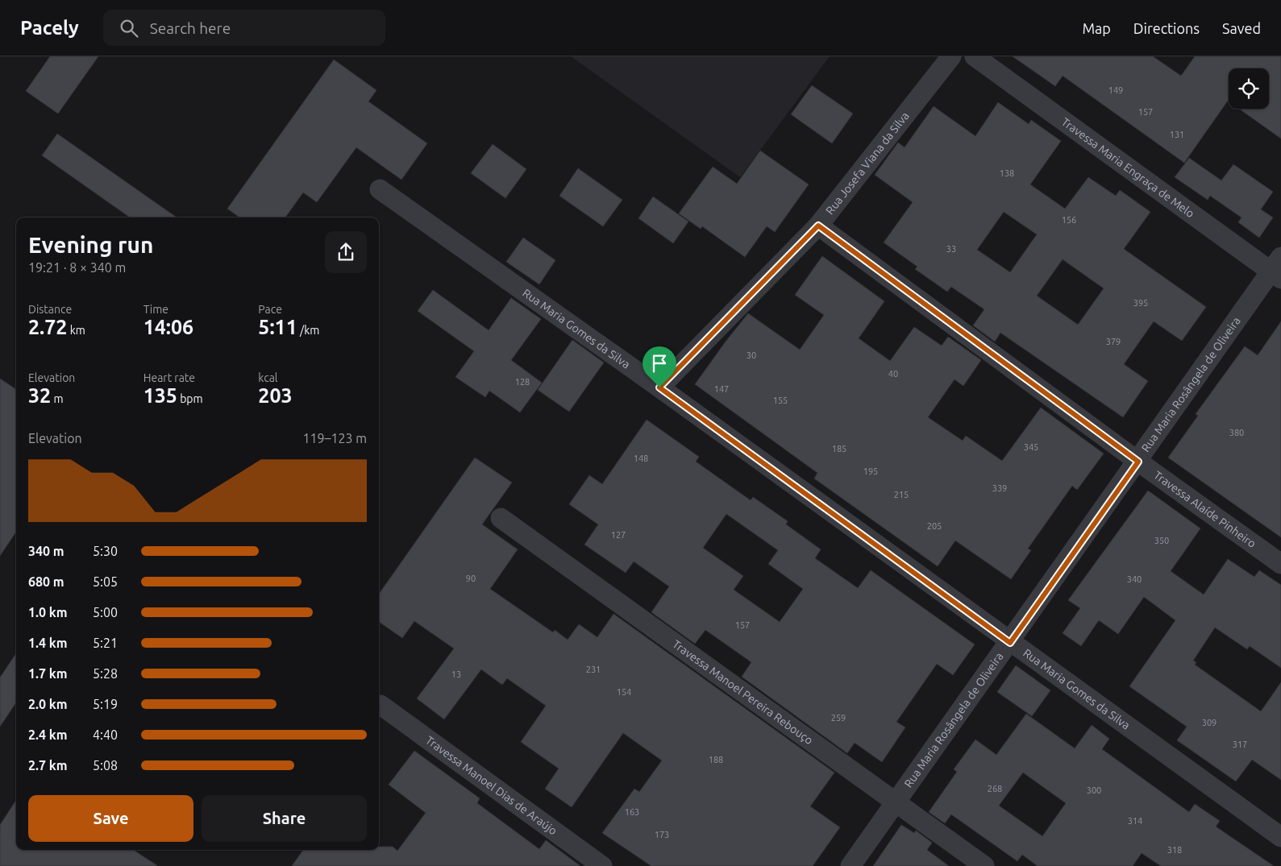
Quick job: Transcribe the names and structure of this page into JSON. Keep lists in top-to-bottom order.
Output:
{
  "streets": {
    "street": [
      "Rua Josefa Viana da Silva",
      "Travessa Maria Engraça de Melo",
      "Rua Maria Gomes da Silva",
      "Rua Maria Rosângela de Oliveira",
      "Travessa Alaíde Pinheiro",
      "Travessa Manoel Pereira Rebouço",
      "Travessa Manoel Dias de Araújo"
    ]
  },
  "crossings": [
    ["Rua Josefa Viana da Silva", "Rua Maria Gomes da Silva"],
    ["Rua Josefa Viana da Silva", "Travessa Alaíde Pinheiro"],
    ["Travessa Maria Engraça de Melo", "Rua Maria Rosângela de Oliveira"],
    ["Rua Maria Gomes da Silva", "Rua Maria Rosângela de Oliveira"],
    ["Rua Maria Rosângela de Oliveira", "Travessa Alaíde Pinheiro"],
    ["Rua Maria Rosângela de Oliveira", "Travessa Manoel Pereira Rebouço"]
  ],
  "house_numbers": [
    "149",
    "157",
    "131",
    "138",
    "156",
    "33",
    "395",
    "379",
    "30",
    "40",
    "128",
    "147",
    "155",
    "380",
    "345",
    "185",
    "148",
    "195",
    "339",
    "215",
    "205",
    "127",
    "350",
    "90",
    "340",
    "157",
    "231",
    "13",
    "154",
    "259",
    "309",
    "317",
    "188",
    "268",
    "300",
    "163",
    "314",
    "173",
    "318"
  ],
  "page": {
    "header": "Pacely",
    "search": "Search here",
    "nav": ["Map", "Directions", "Saved"],
    "heading": ["Evening run", "19:21 · 8 × 340 m"],
    "stats": [
      ["Distance", "2.72 km"],
      ["Time", "14:06"],
      ["Pace", "5:11 /km"],
      ["Elevation", "32 m"],
      ["Heart rate", "135 bpm"],
      ["kcal", "203"]
    ],
    "chart": ["Elevation", "119–123 m"],
    "list": [
      {
        "name": "340 m",
        "note": "5:30"
      },
      {
        "name": "680 m",
        "note": "5:05"
      },
      {
        "name": "1.0 km",
        "note": "5:00"
      },
      {
        "name": "1.4 km",
        "note": "5:21"
      },
      {
        "name": "1.7 km",
        "note": "5:28"
      },
      {
        "name": "2.0 km",
        "note": "5:19"
      },
      {
        "name": "2.4 km",
        "note": "4:40"
      },
      {
        "name": "2.7 km",
        "note": "5:08"
      }
    ],
    "buttons": ["Save", "Share"]
  }
}
